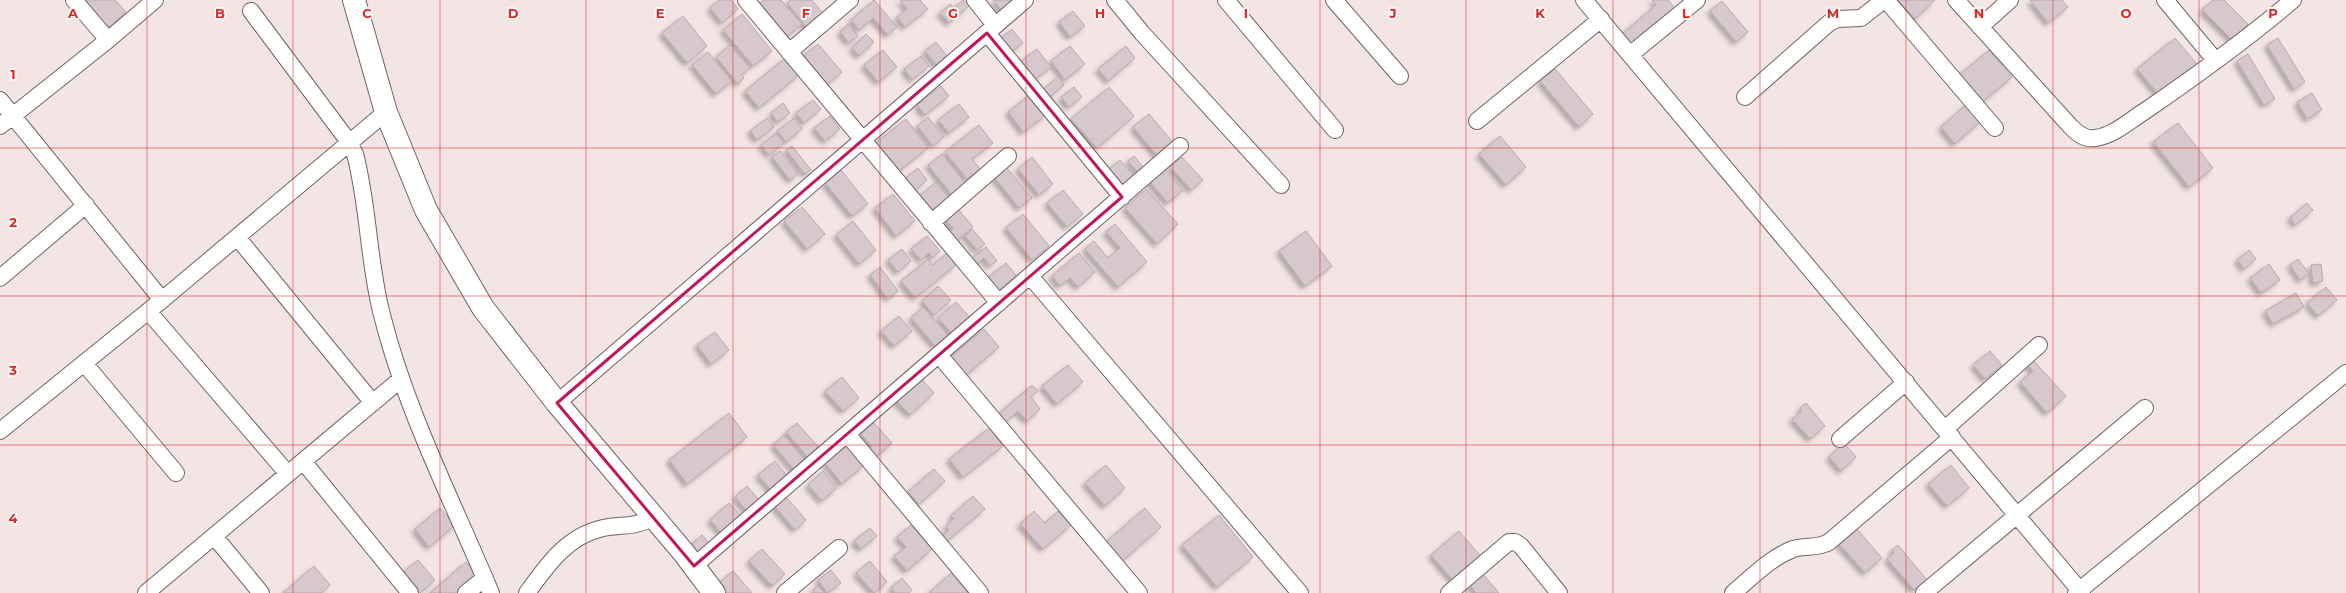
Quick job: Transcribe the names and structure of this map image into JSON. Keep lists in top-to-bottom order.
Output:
{
  "grid": {
    "columns": [
      "A",
      "B",
      "C",
      "D",
      "E",
      "F",
      "G",
      "H",
      "I",
      "J",
      "K",
      "L",
      "M",
      "N",
      "O",
      "P"
    ],
    "rows": [
      "1",
      "2",
      "3",
      "4"
    ]
  }
}
